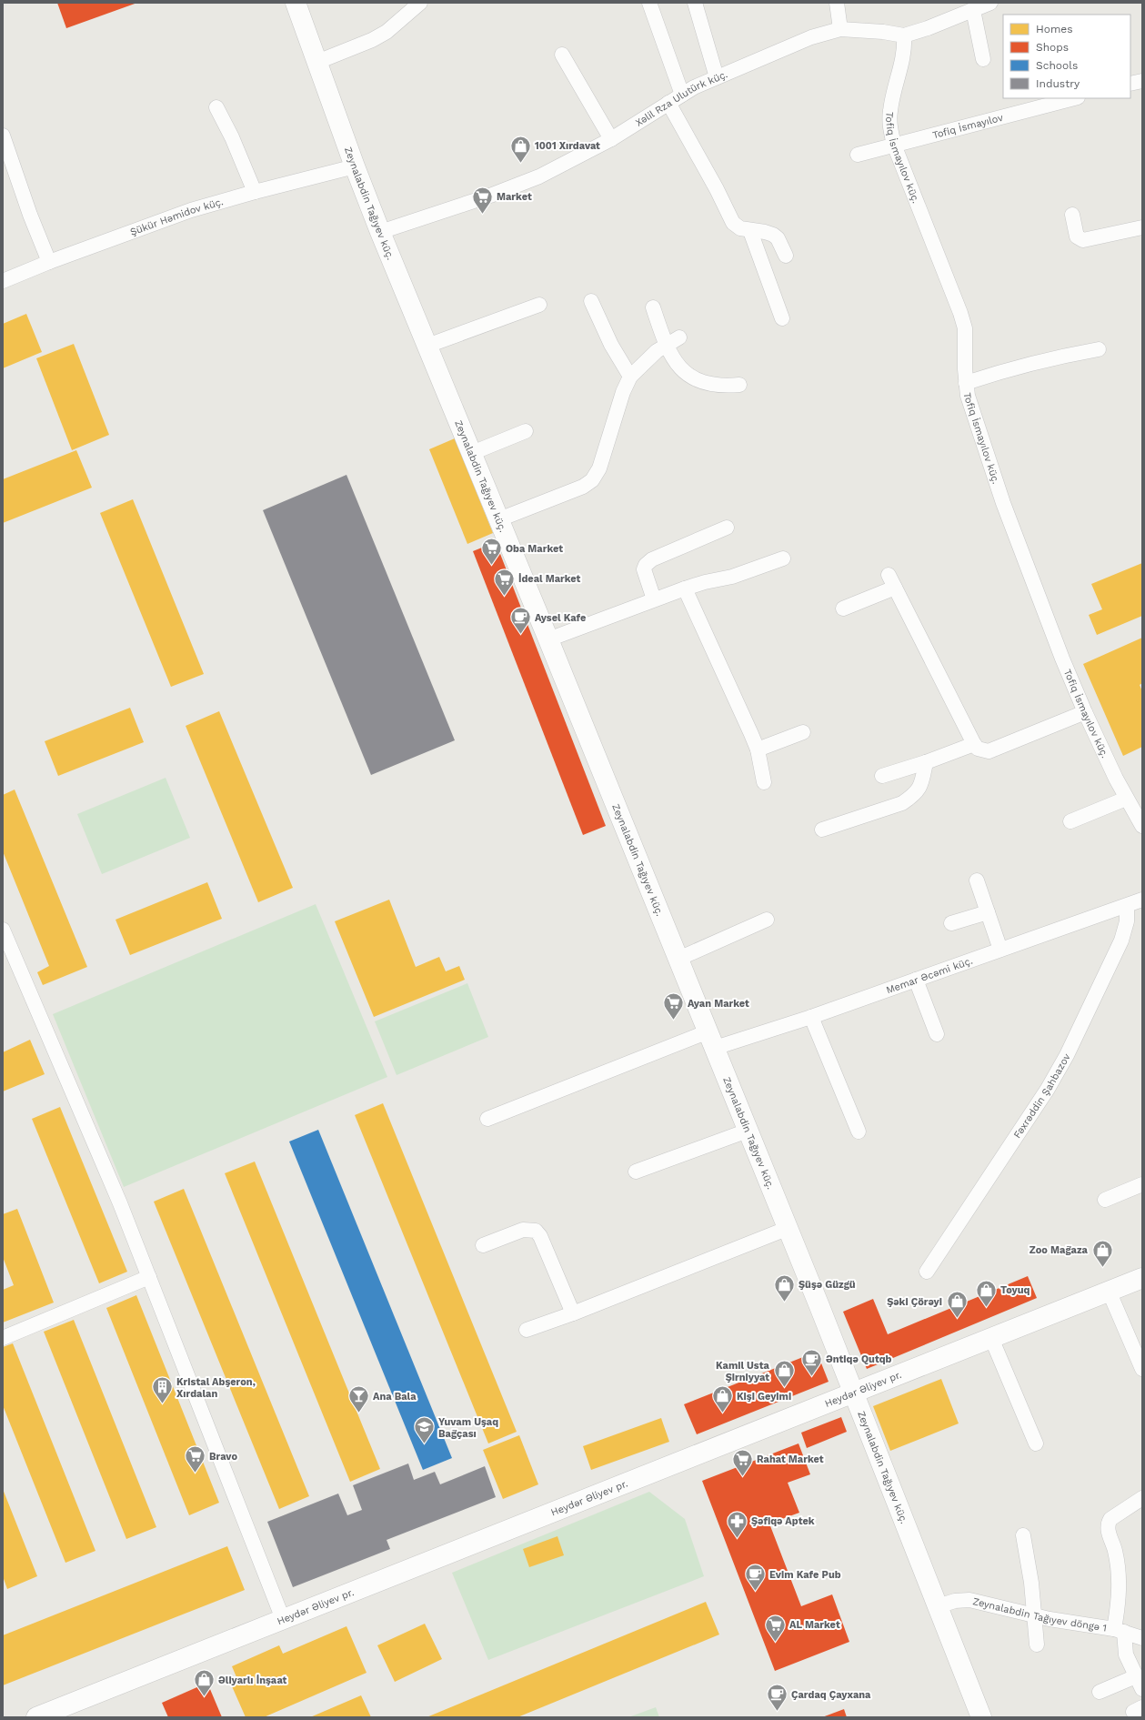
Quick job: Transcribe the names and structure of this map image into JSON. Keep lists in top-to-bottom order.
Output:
{
  "streets": {
    "street": [
      "Xəlil Rza Ulutürk küç.",
      "Tofiq İsmayılov",
      "Tofiq İsmayılov küç.",
      "Zeynalabdin Tağıyev küç.",
      "Şükür Həmidov küç.",
      "Memar Əcəmi küç.",
      "Fəxrəddin Şahbazov",
      "Heydər Əliyev pr.",
      "Zeynalabdin Tağıyev döngə 1"
    ]
  },
  "crossings": [
    ["Xəlil Rza Ulutürk küç.", "Tofiq İsmayılov küç."],
    ["Xəlil Rza Ulutürk küç.", "Zeynalabdin Tağıyev küç."],
    ["Tofiq İsmayılov", "Tofiq İsmayılov küç."],
    ["Zeynalabdin Tağıyev küç.", "Şükür Həmidov küç."],
    ["Zeynalabdin Tağıyev küç.", "Memar Əcəmi küç."],
    ["Zeynalabdin Tağıyev küç.", "Heydər Əliyev pr."],
    ["Zeynalabdin Tağıyev küç.", "Zeynalabdin Tağıyev döngə 1"],
    ["Memar Əcəmi küç.", "Fəxrəddin Şahbazov"]
  ],
  "places": {
    "shop": [
      "1001 Xırdavat",
      "Zoo Mağaza",
      "Şüşə Güzgü",
      "Toyuq",
      "Şəki Çörəyi",
      "Kamil Usta Şirniyyat",
      "Kişi Geyimi",
      "Əliyarlı İnşaat"
    ],
    "supermarket": [
      "Market",
      "Oba Market",
      "İdeal Market",
      "Ayan Market",
      "Bravo",
      "Rahat Market",
      "AL Market"
    ],
    "cafe": [
      "Aysel Kafe",
      "Əntiqə Qutqb",
      "Evim Kafe Pub",
      "Çardaq Çayxana"
    ],
    "building": ["Kristal Abşeron, Xırdalan"],
    "bar": ["Ana Bala"],
    "school or university": ["Yuvam Uşaq Bağçası"],
    "pharmacy": ["Şəfiqə Aptek"]
  },
  "legend": [
    "Homes",
    "Shops",
    "Schools",
    "Industry"
  ]
}
